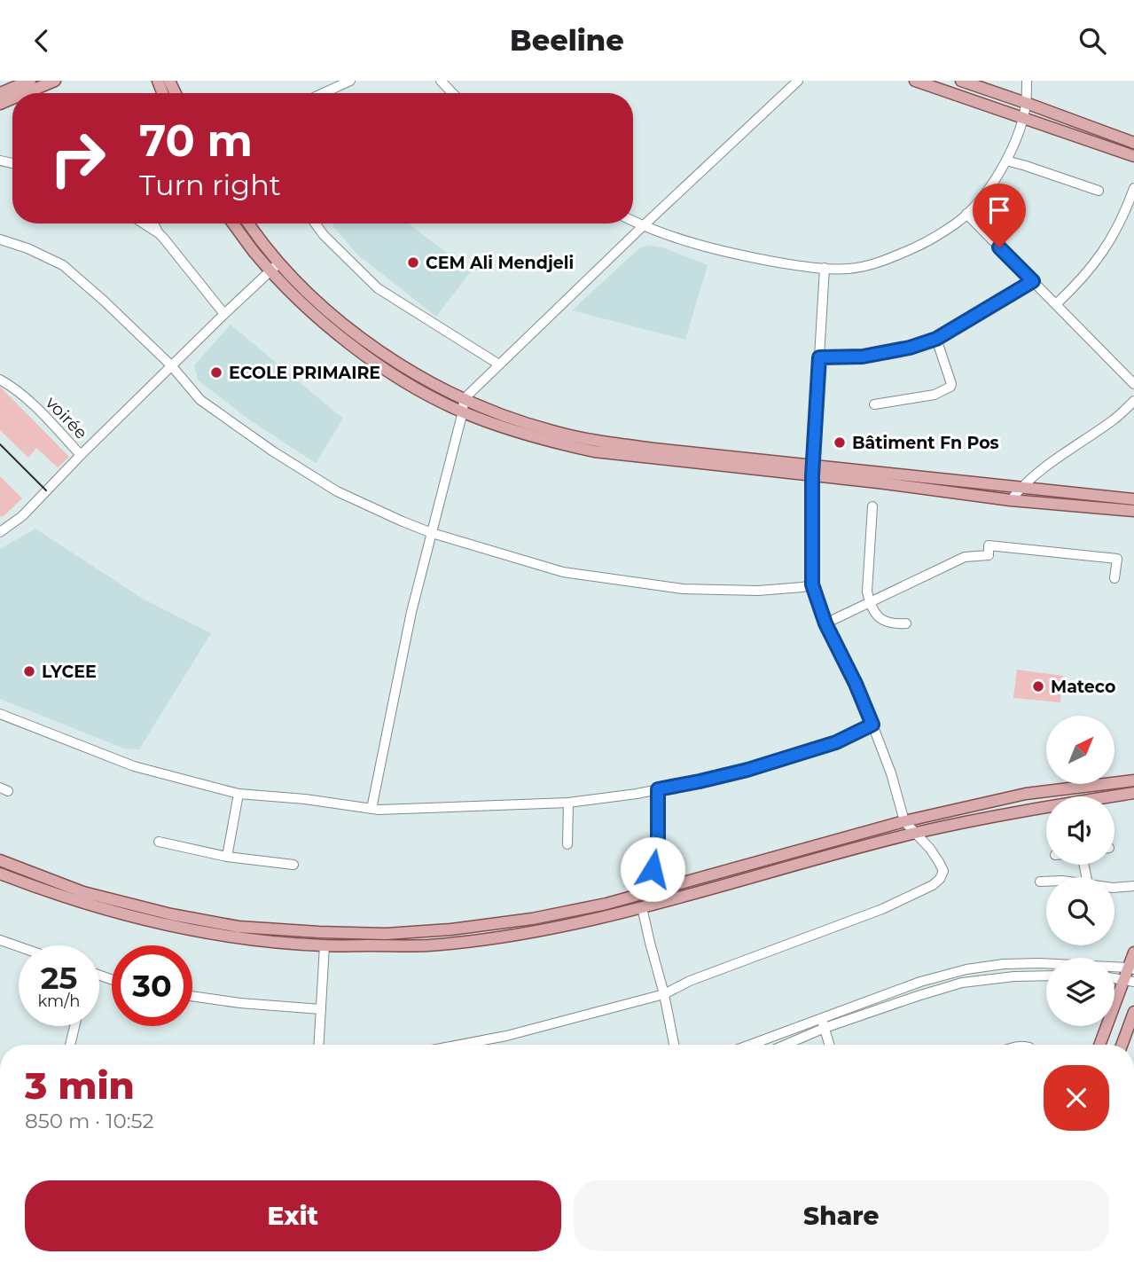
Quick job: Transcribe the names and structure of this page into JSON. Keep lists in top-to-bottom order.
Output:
{
  "streets": {
    "street": ["voirée"]
  },
  "places": [
    "CEM Ali Mendjeli",
    "ECOLE PRIMAIRE",
    "Bâtiment Fn Pos",
    "LYCEE",
    "Mateco"
  ],
  "north": "top right",
  "page": {
    "header": "Beeline",
    "turn": ["70 m", "Turn right"],
    "speed": "25 km/h",
    "limit": "30",
    "heading": ["3 min", "850 m · 10:52"],
    "buttons": ["Exit", "Share"]
  }
}
